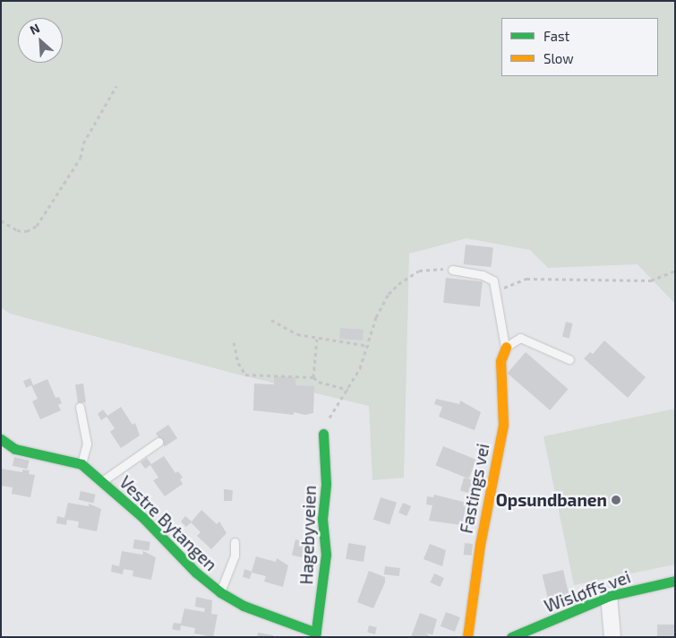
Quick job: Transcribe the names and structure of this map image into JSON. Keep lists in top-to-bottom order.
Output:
{
  "streets": {
    "street": [
      "Fastings vei",
      "Vestre Bytangen",
      "Hagebyveien",
      "Wisløffs vei"
    ]
  },
  "crossings": [
    ["Vestre Bytangen", "Hagebyveien"]
  ],
  "places": ["Opsundbanen"],
  "legend": ["Fast", "Slow"],
  "north": "top left"
}
